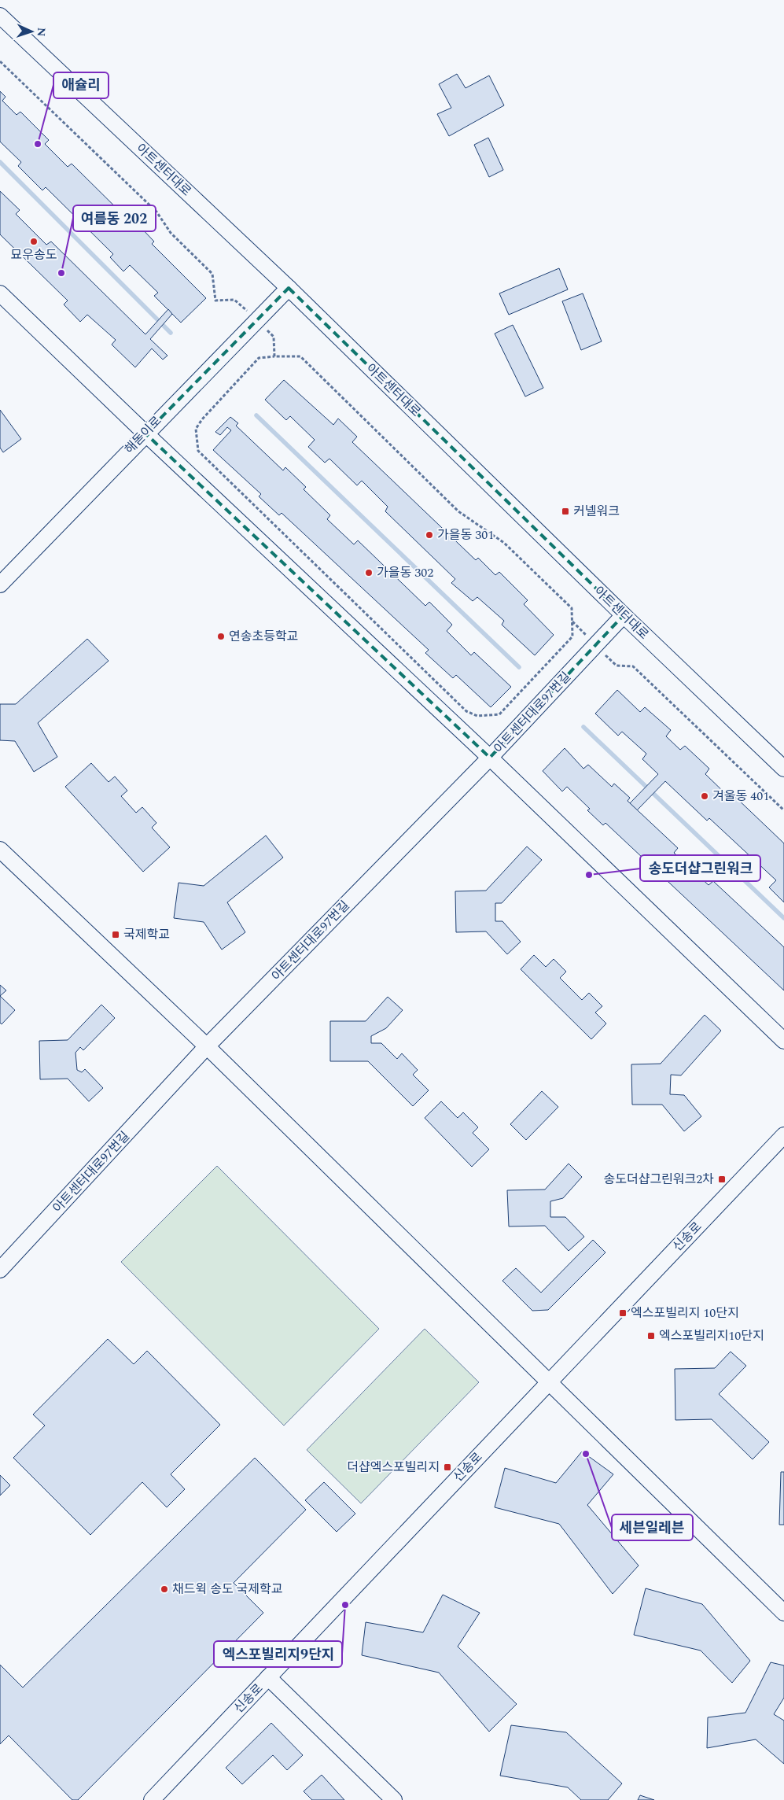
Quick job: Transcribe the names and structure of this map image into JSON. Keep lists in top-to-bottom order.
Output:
{
  "streets": {
    "street": [
      "아트센터대로",
      "해돋이로",
      "아트센터대로97번길",
      "신송로"
    ]
  },
  "crossings": [
    ["아트센터대로", "해돋이로"],
    ["아트센터대로", "아트센터대로97번길"]
  ],
  "places": {
    "other": [
      "애슐리",
      "묘우송도",
      "여름동 202",
      "가을동 301",
      "가을동 302",
      "연송초등학교",
      "겨울동 401",
      "송도더샵그린워크",
      "세븐일레븐",
      "채드윅 송도 국제학교",
      "엑스포빌리지9단지"
    ],
    "transit": [
      "커넬워크",
      "국제학교",
      "송도더샵그린워크2차",
      "엑스포빌리지 10단지",
      "엑스포빌리지10단지",
      "더샵엑스포빌리지"
    ]
  },
  "north": "right"
}
